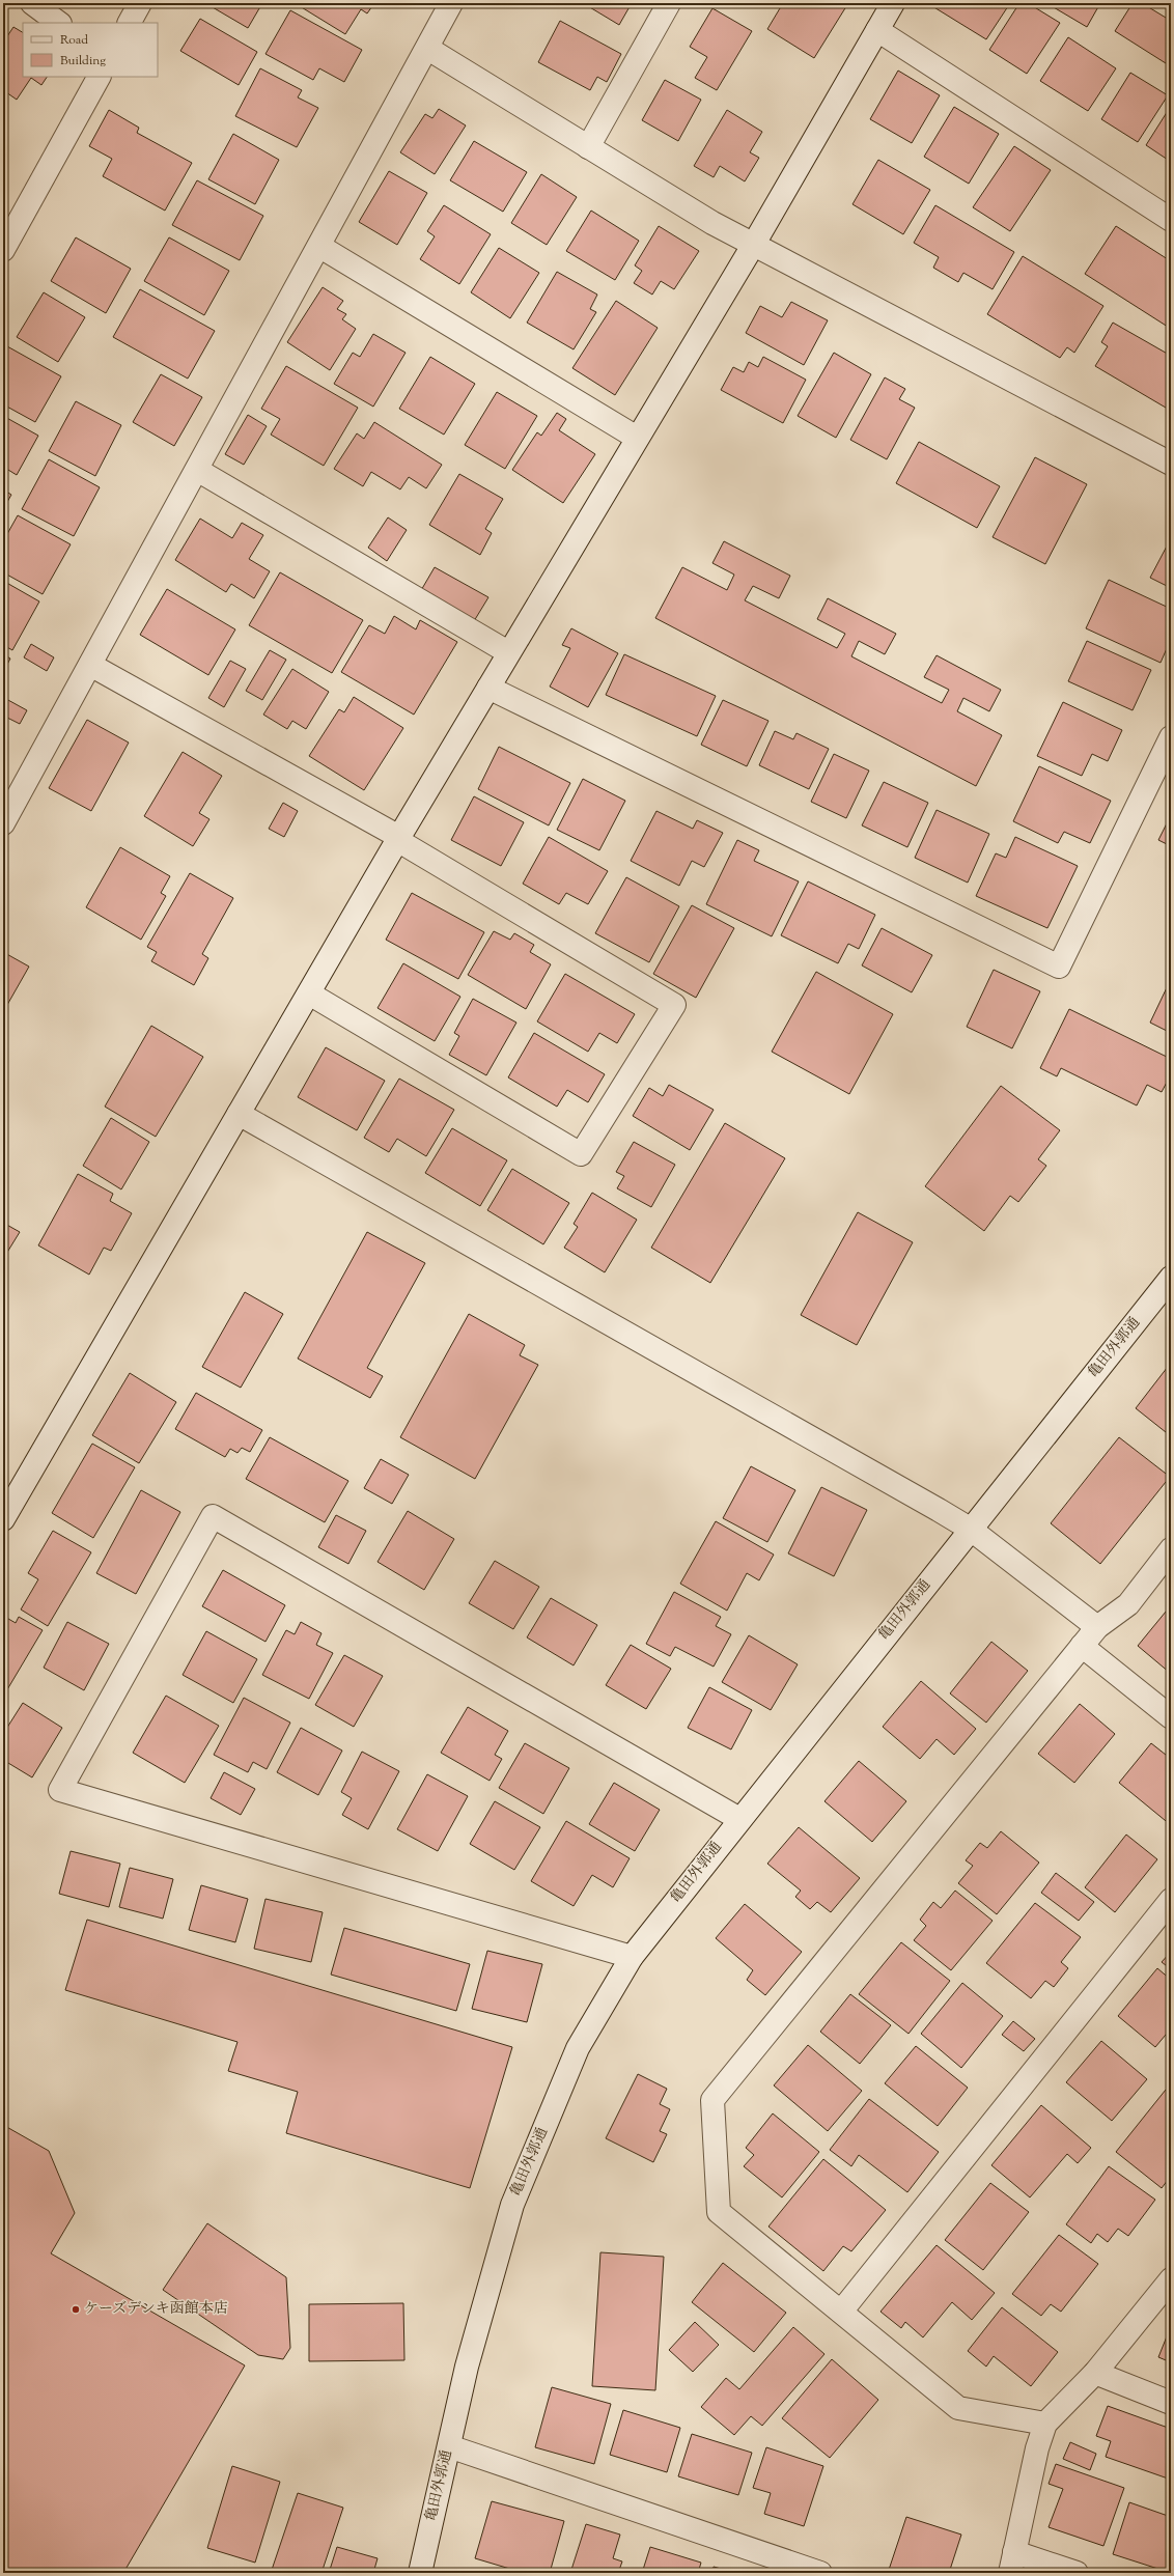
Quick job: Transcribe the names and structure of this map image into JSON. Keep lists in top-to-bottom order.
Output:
{
  "streets": {
    "street": ["亀田外郭通"]
  },
  "places": ["ケーズデンキ函館本店"],
  "legend": ["Road", "Building"]
}
